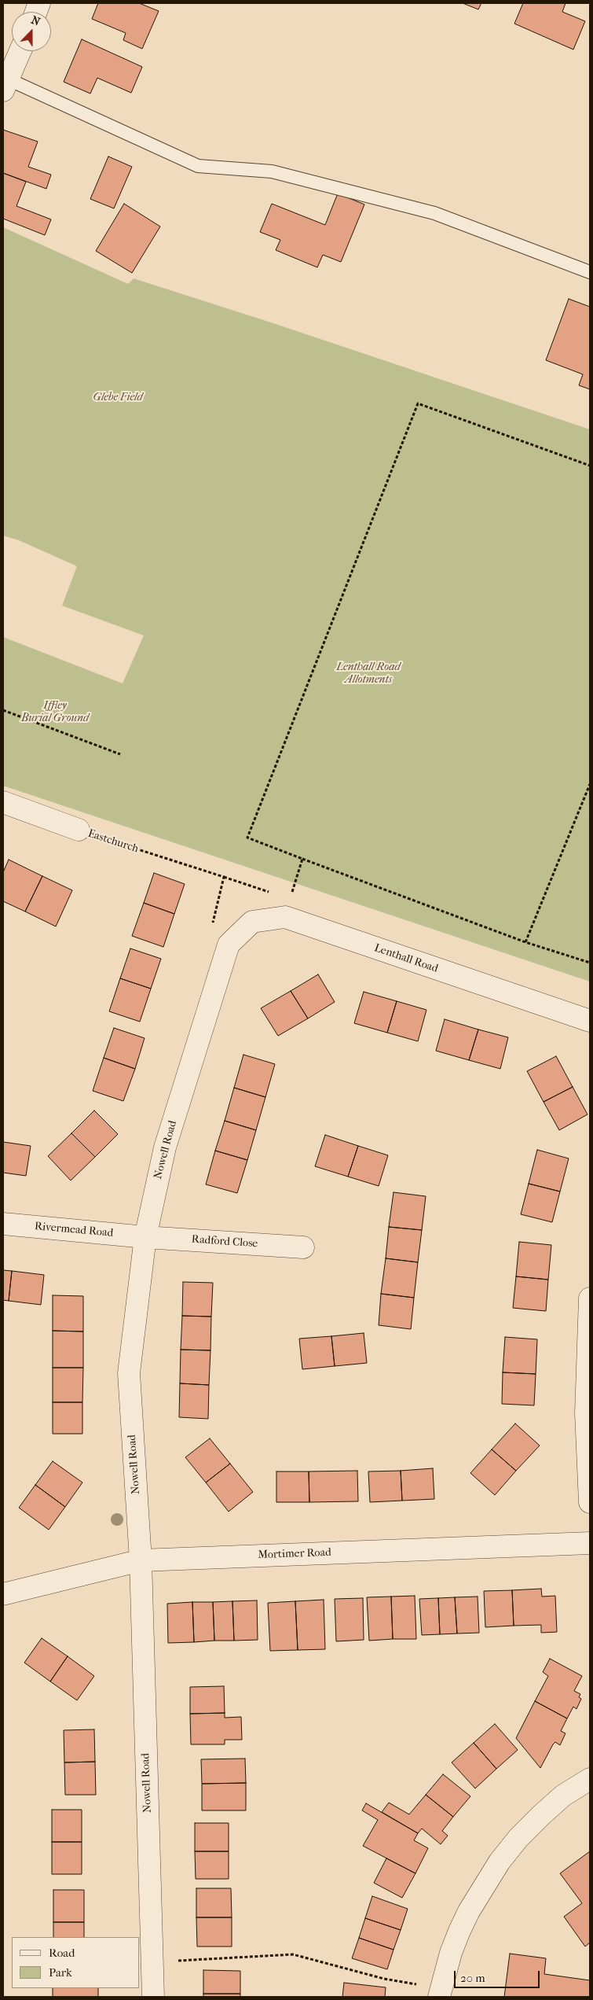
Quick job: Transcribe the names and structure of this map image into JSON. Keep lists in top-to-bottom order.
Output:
{
  "streets": {
    "street": [
      "Eastchurch",
      "Lenthall Road",
      "Nowell Road",
      "Rivermead Road",
      "Radford Close",
      "Mortimer Road"
    ]
  },
  "crossings": [
    ["Eastchurch", "Lenthall Road"],
    ["Lenthall Road", "Nowell Road"],
    ["Nowell Road", "Rivermead Road"],
    ["Nowell Road", "Radford Close"],
    ["Nowell Road", "Mortimer Road"],
    ["Rivermead Road", "Radford Close"]
  ],
  "parks": ["Glebe Field", "Lenthall Road Allotments", "Iffley Burial Ground"],
  "legend": ["Road", "Park"],
  "scale_bar": "20 m",
  "north": "top"
}
